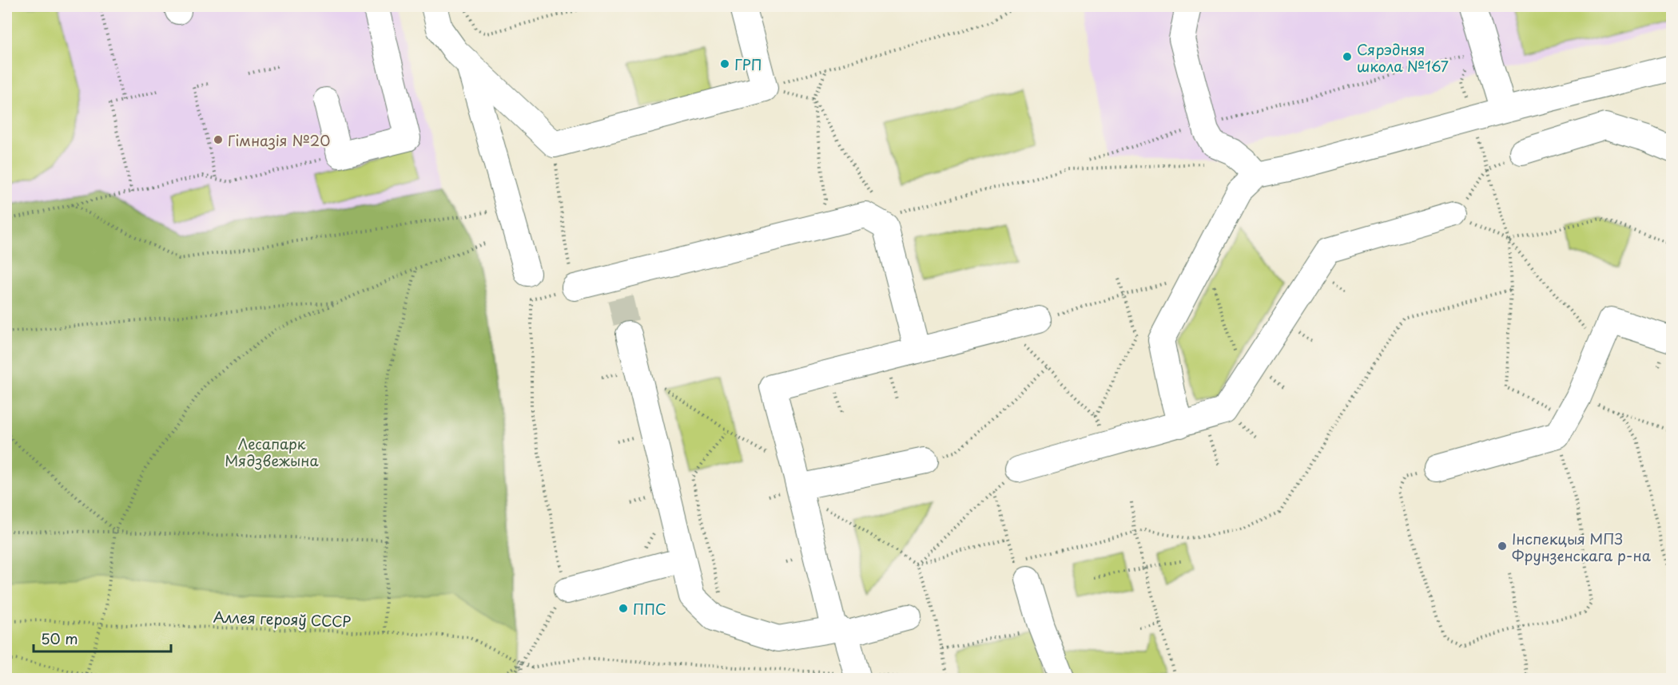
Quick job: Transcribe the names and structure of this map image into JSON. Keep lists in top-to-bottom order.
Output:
{
  "streets": {
    "path": ["Аллея герояў СССР"]
  },
  "parks": ["Лесапарк Мядзвежына"],
  "places": [
    "Сярэдняя школа №167",
    "ГРП",
    "Гімназія №20",
    "Інспекцыя МПЗ Фрунзенскага р-на",
    "ППС"
  ],
  "scale_bar": "50 m"
}
